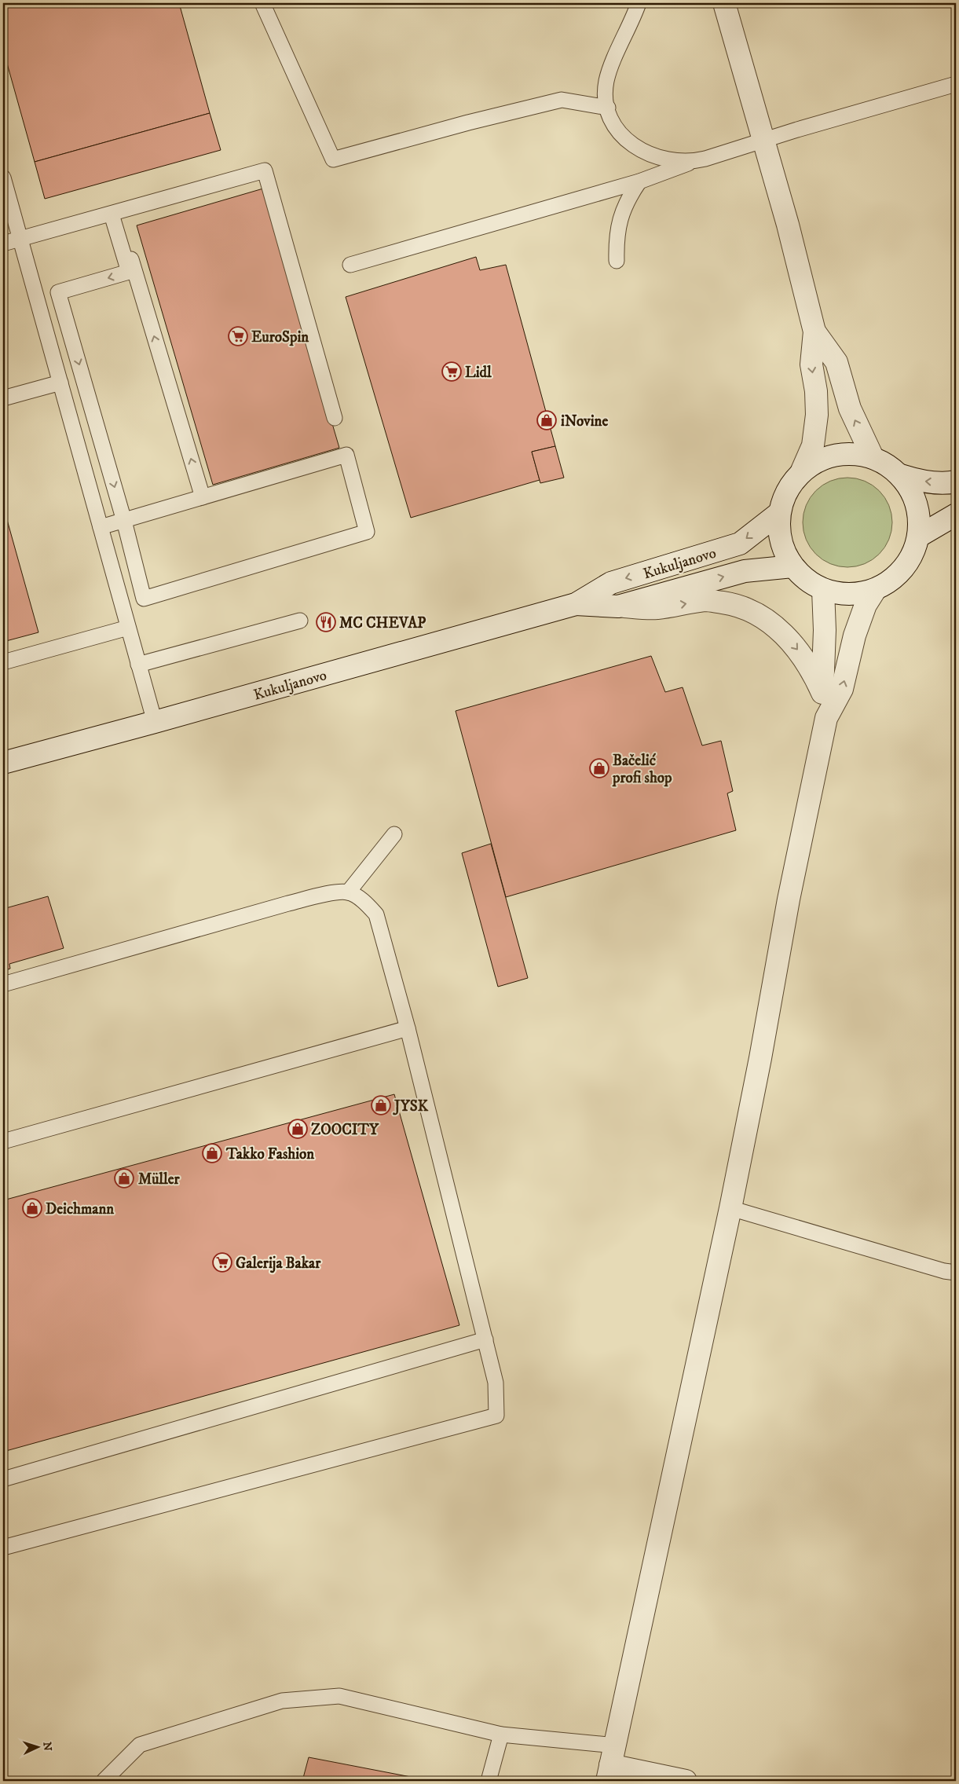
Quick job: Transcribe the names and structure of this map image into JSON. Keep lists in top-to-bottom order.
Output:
{
  "streets": {
    "street": ["Kukuljanovo"]
  },
  "places": {
    "supermarket": ["EuroSpin", "Lidl", "Galerija Bakar"],
    "shop": [
      "iNovine",
      "Bačelić profi shop",
      "JYSK",
      "ZOOCITY",
      "Takko Fashion",
      "Müller",
      "Deichmann"
    ],
    "restaurant": ["MC CHEVAP"]
  },
  "north": "right"
}
